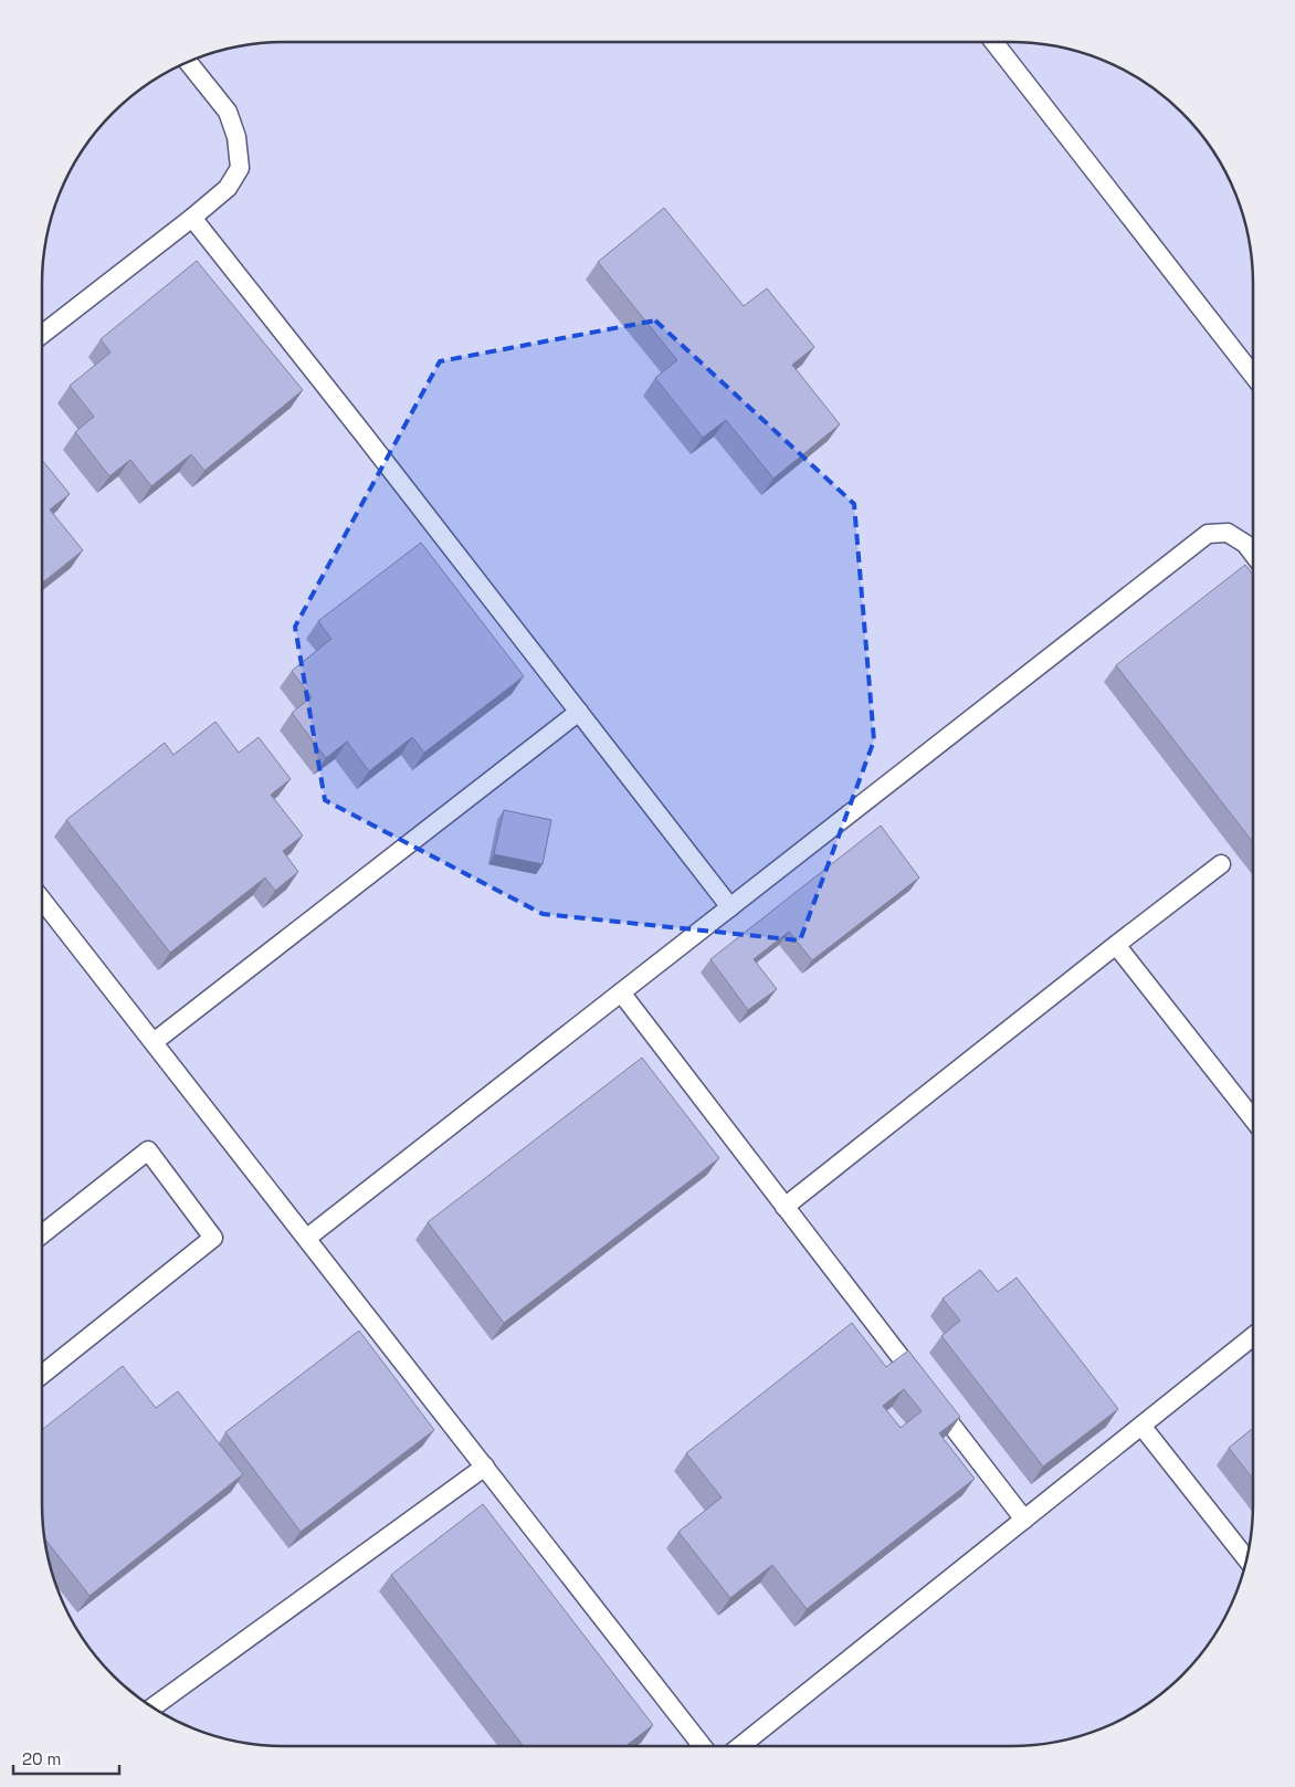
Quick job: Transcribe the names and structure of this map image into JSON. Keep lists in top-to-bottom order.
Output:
{
  "scale_bar": "20 m"
}
